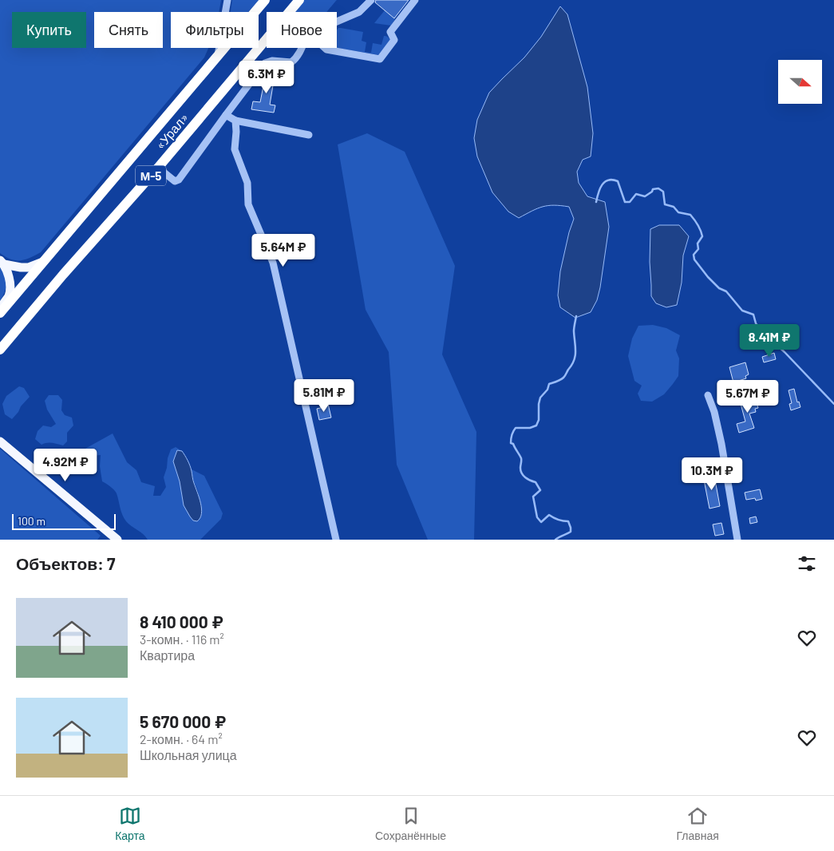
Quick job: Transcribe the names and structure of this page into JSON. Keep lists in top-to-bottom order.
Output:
{
  "streets": {
    "highway": ["«Урал»", "М-5"]
  },
  "scale_bar": "100 m",
  "north": "right",
  "page": {
    "chip": [
      "Купить",
      "Снять",
      "Фильтры",
      "Новое"
    ],
    "price": [
      "6.3M ₽",
      "5.64M ₽",
      "8.41M ₽",
      "5.81M ₽",
      "5.67M ₽",
      "4.92M ₽",
      "10.3M ₽"
    ],
    "scale": "100 m",
    "heading": "Объектов: 7",
    "list": [
      {
        "name": "8 410 000 ₽",
        "note": "3-комн. · 116 m² · Квартира"
      },
      {
        "name": "5 670 000 ₽",
        "note": "2-комн. · 64 m² · Школьная улица"
      }
    ],
    "tabs": ["Карта", "Сохранённые", "Главная"]
  }
}
